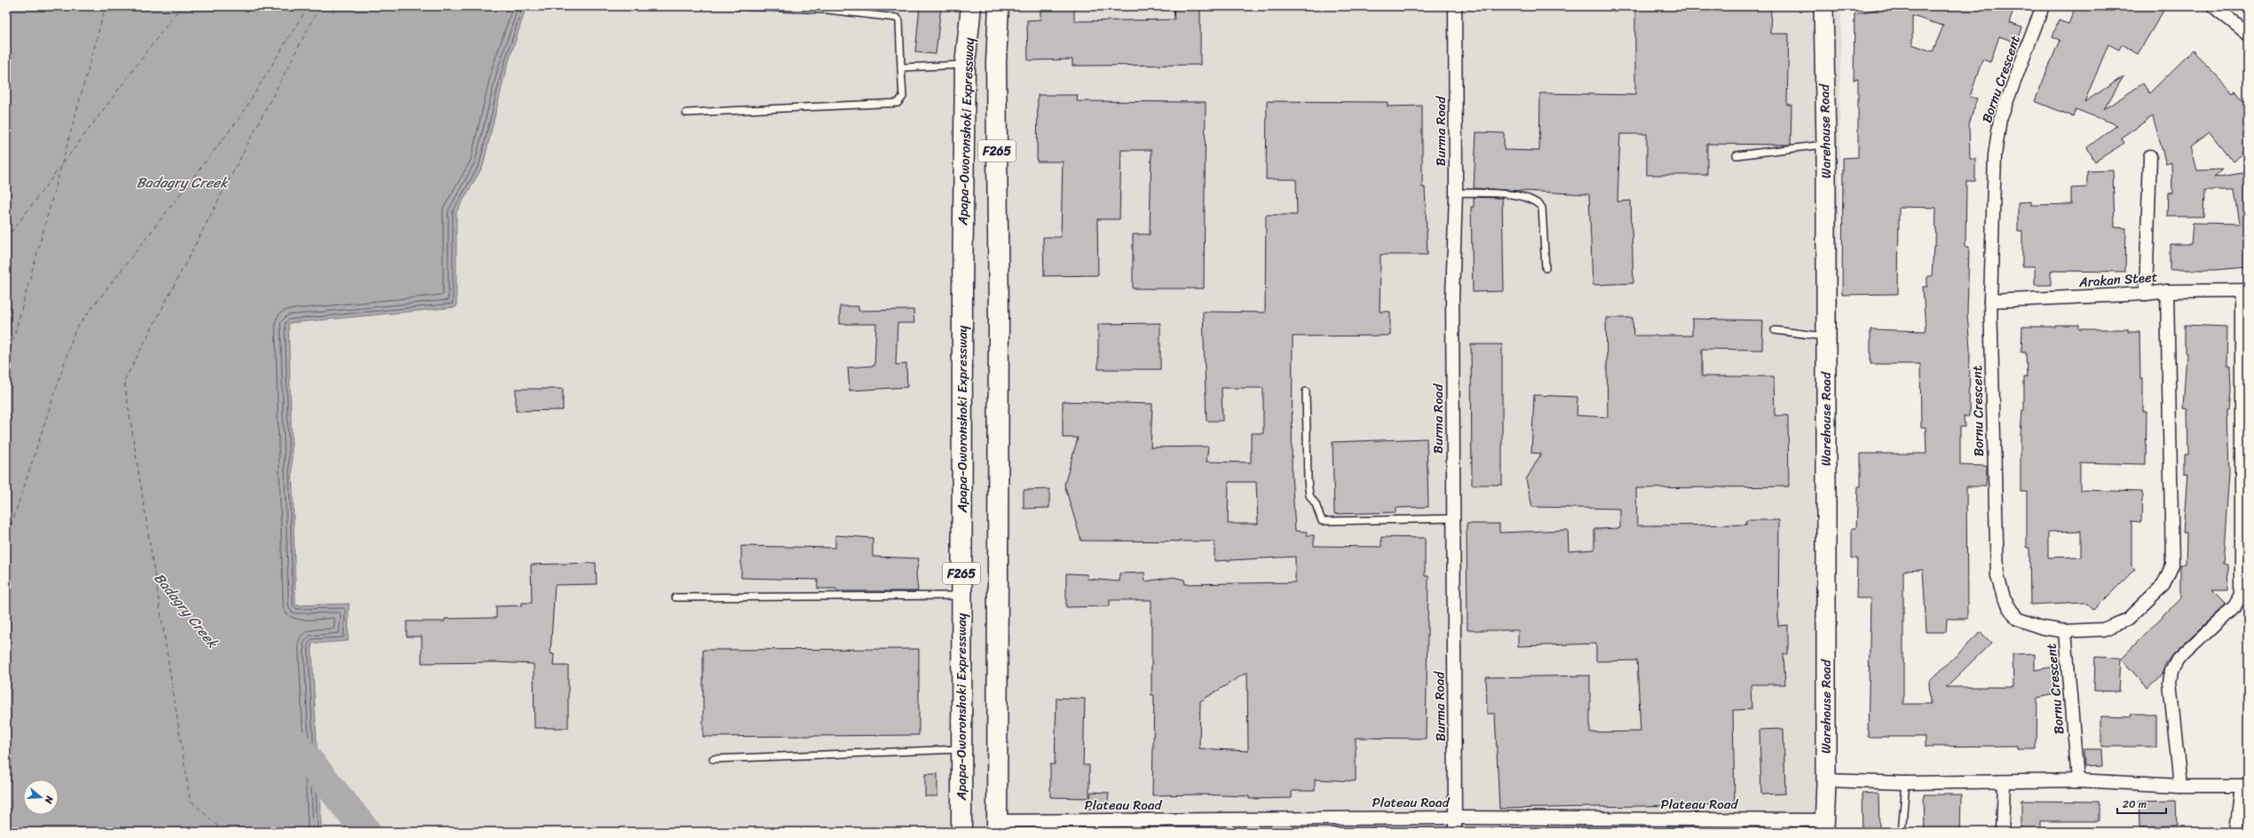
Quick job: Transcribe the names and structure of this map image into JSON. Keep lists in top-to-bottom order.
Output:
{
  "streets": {
    "main road": ["Apapa-Oworonshoki Expressway", "Warehouse Road", "F265"],
    "street": [
      "Bornu Crescent",
      "Burma Road",
      "Arakan Steet",
      "Plateau Road"
    ]
  },
  "crossings": [
    ["Bornu Crescent", "Arakan Steet"],
    ["Apapa-Oworonshoki Expressway", "Plateau Road"],
    ["Burma Road", "Plateau Road"],
    ["Warehouse Road", "Plateau Road"]
  ],
  "water": ["Badagry Creek"],
  "scale_bar": "20 m",
  "north": "right"
}
